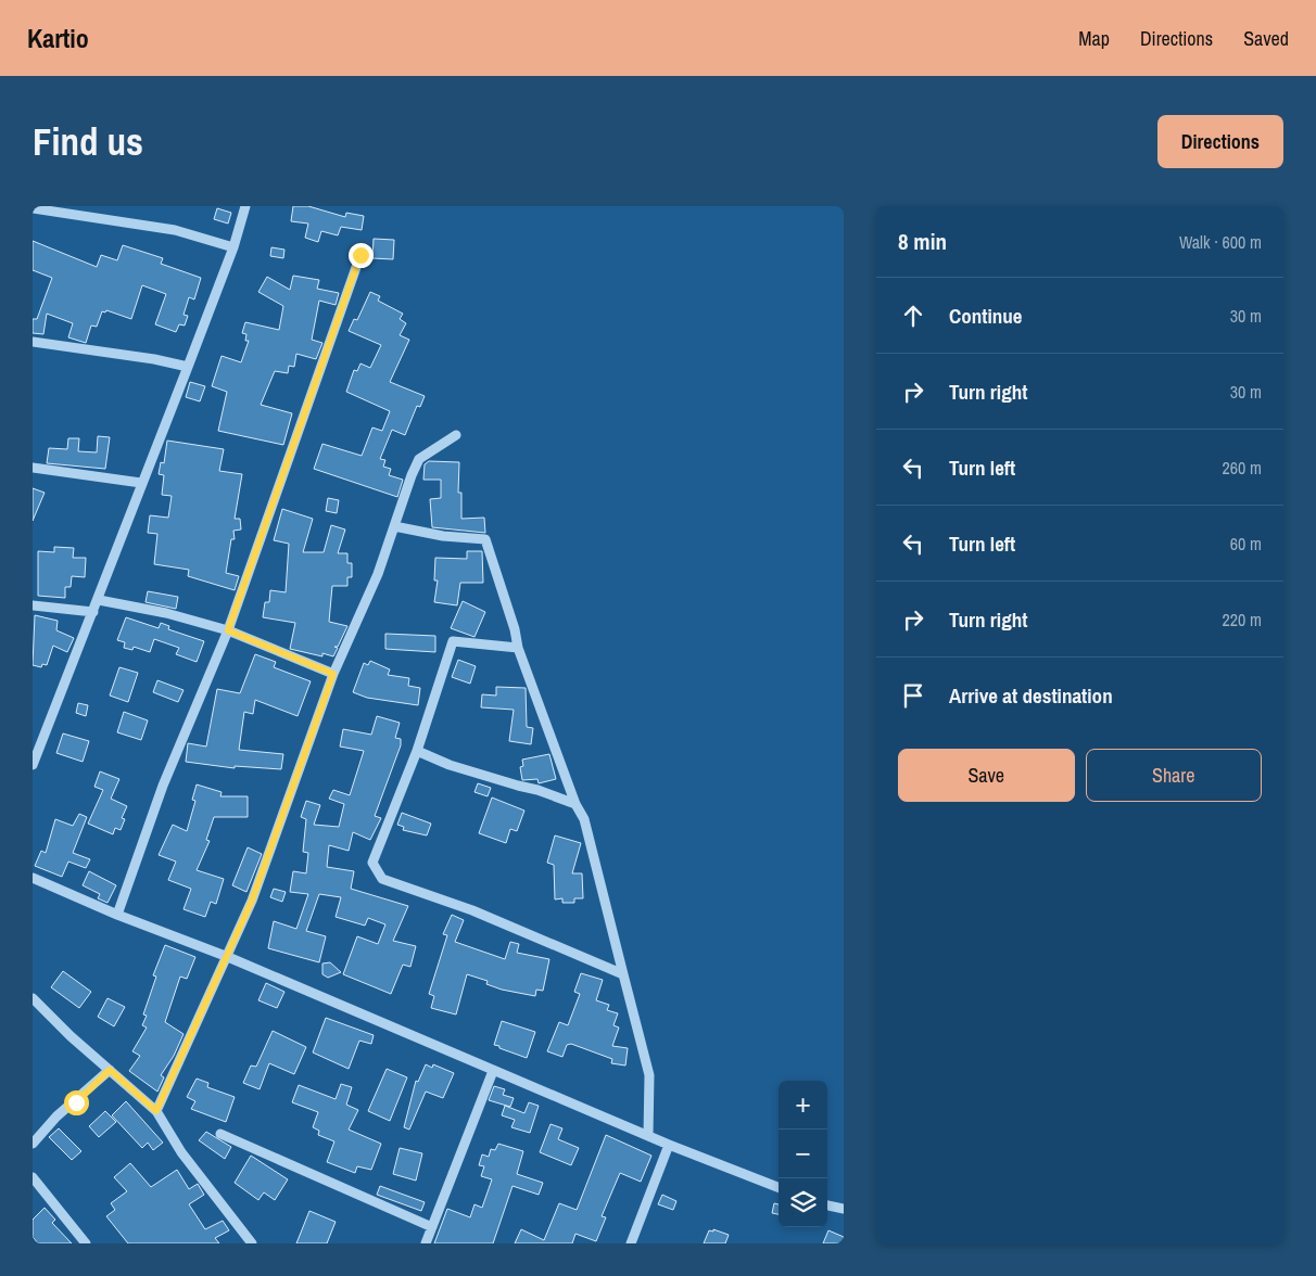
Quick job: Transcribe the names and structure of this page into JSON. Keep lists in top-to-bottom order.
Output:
{
  "page": {
    "header": "Kartio",
    "nav": ["Map", "Directions", "Saved"],
    "buttons": [
      "Directions",
      ["Save", "Share"]
    ],
    "title": "Find us",
    "heading": ["8 min", "Walk · 600 m"],
    "list": [
      ["Continue", "30 m"],
      ["Turn right", "30 m"],
      ["Turn left", "260 m"],
      ["Turn left", "60 m"],
      ["Turn right", "220 m"],
      "Arrive at destination"
    ],
    "map_buttons": ["+", "−"]
  }
}
